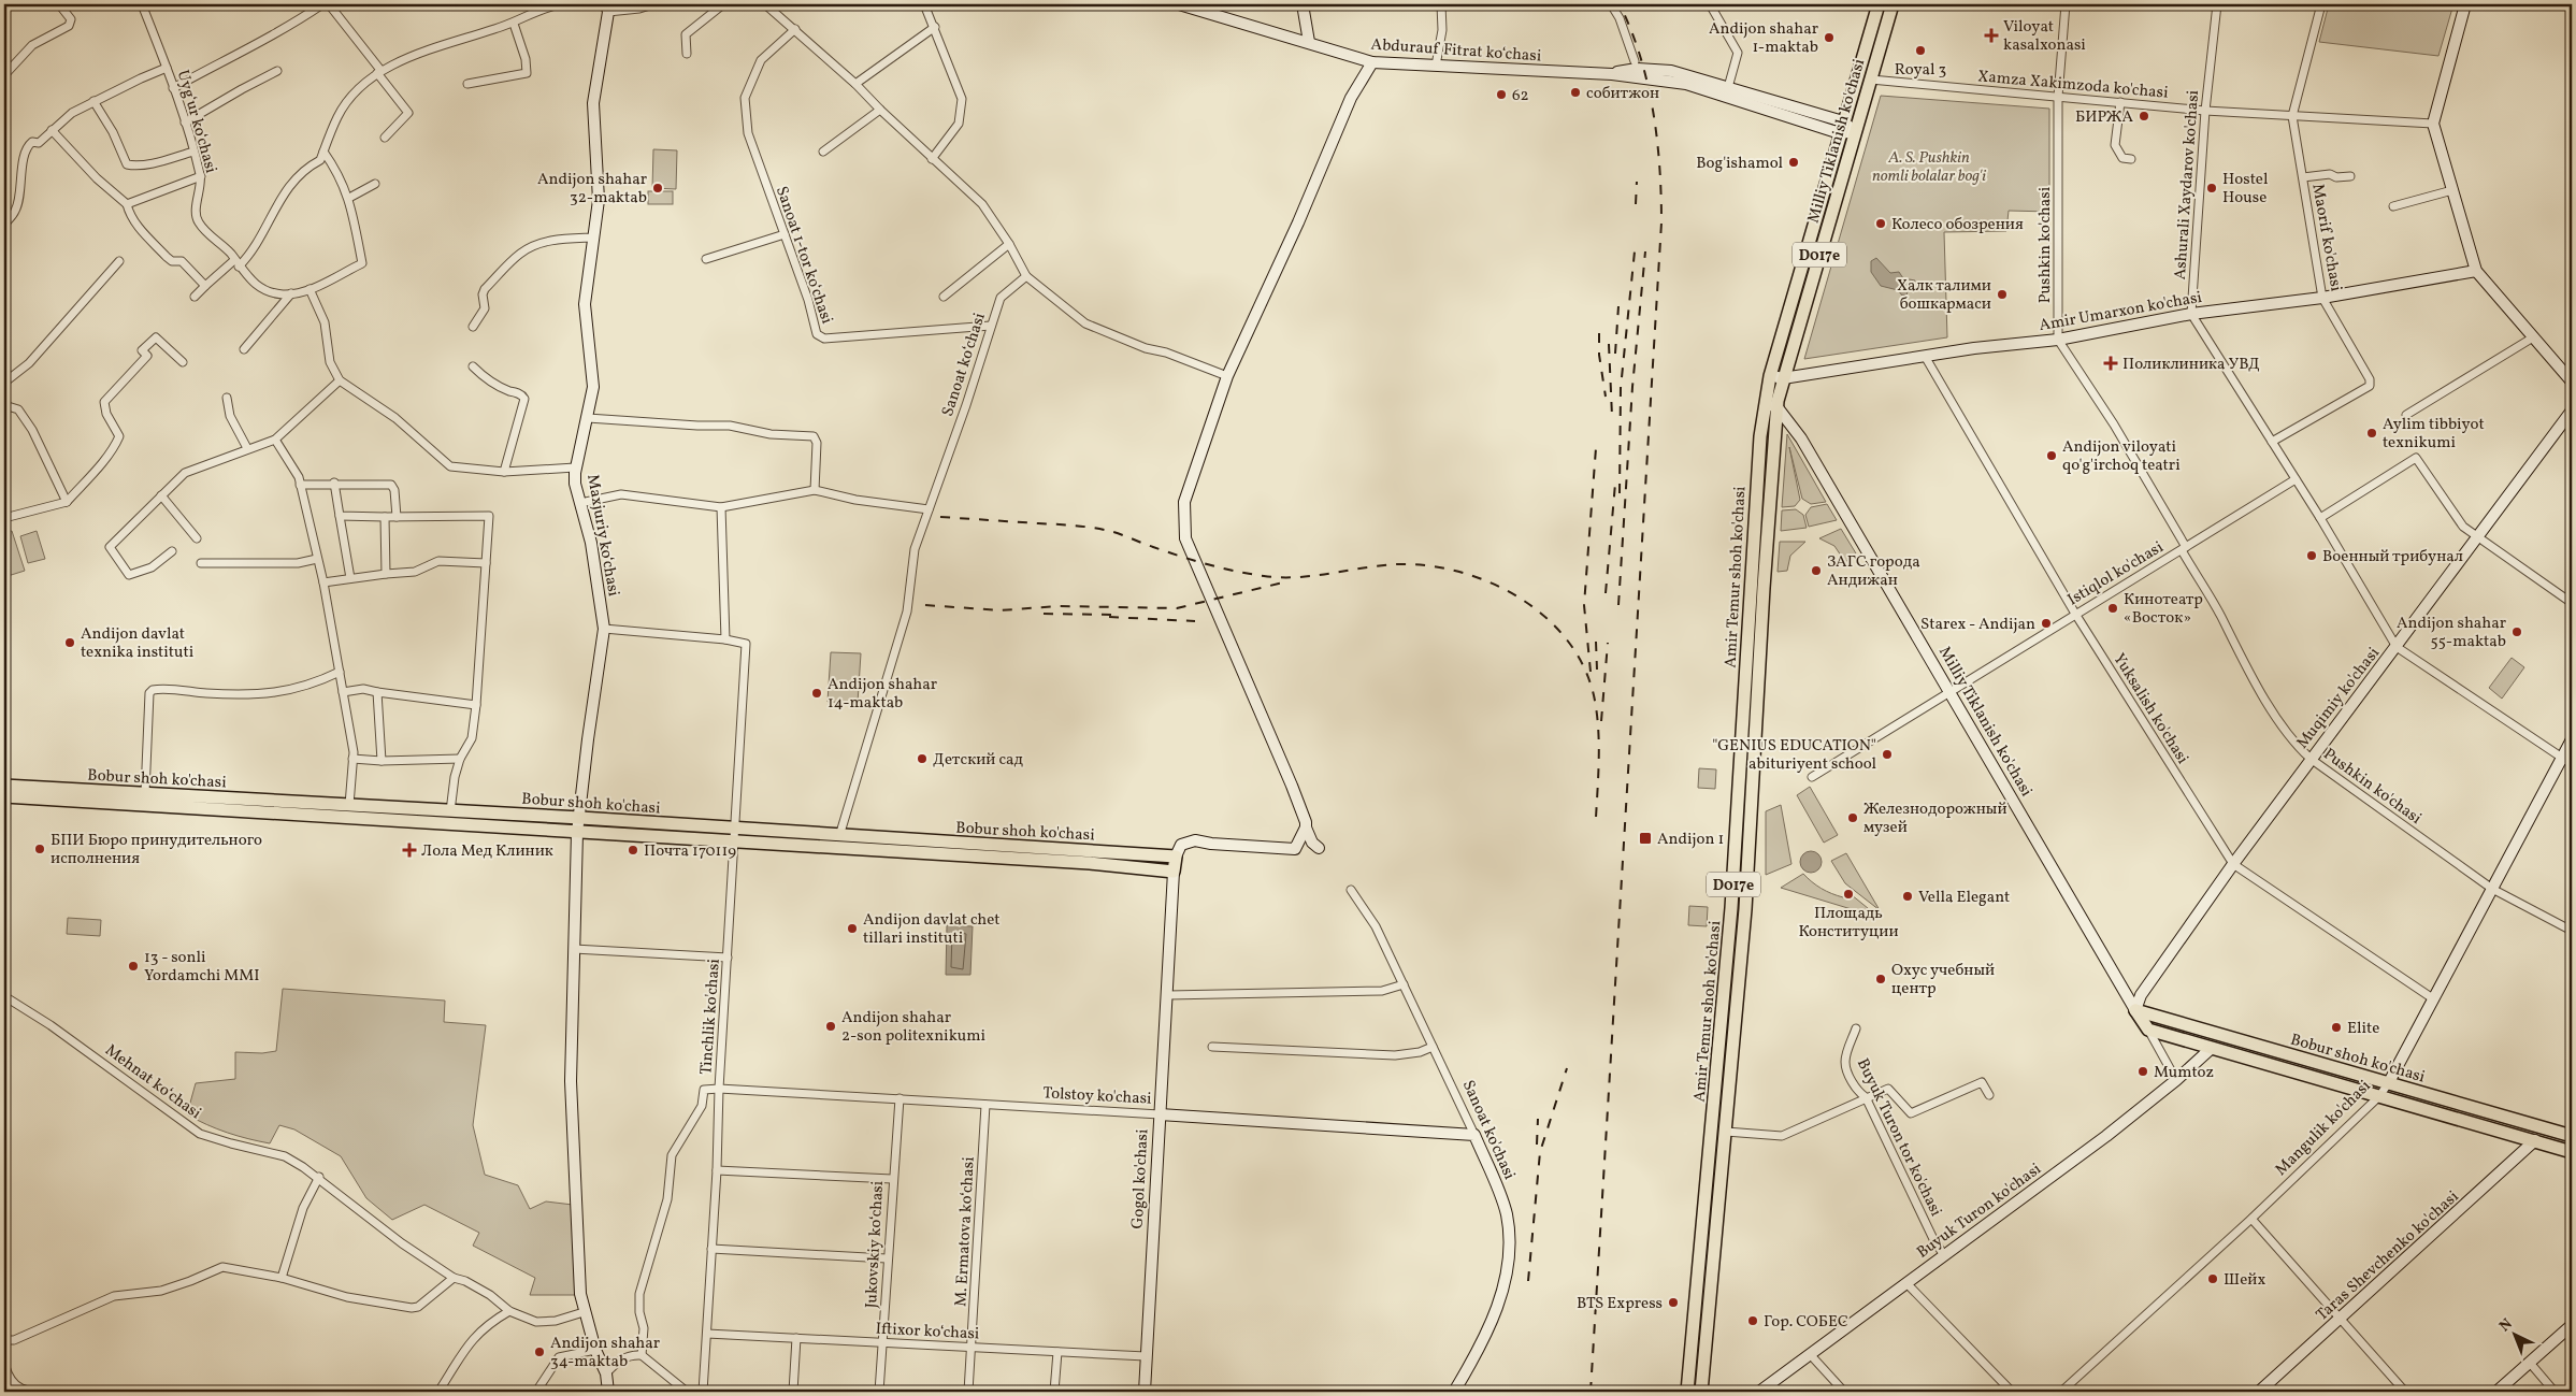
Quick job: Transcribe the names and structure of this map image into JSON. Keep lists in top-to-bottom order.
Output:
{
  "streets": {
    "main road": [
      "Milliy Tiklanish ko'chasi",
      "D017e",
      "Amir Temur shoh ko'chasi",
      "Bobur shoh ko'chasi"
    ],
    "street": [
      "Abdurauf Fitrat koʻchasi",
      "Xamza Xakimzoda ko'chasi",
      "Uygʻur koʻchasi",
      "Ashurali Xaydarov ko'chasi",
      "Maorif ko'chasi",
      "Pushkin ko'chasi",
      "Sanoat 1-tor ko‘chasi",
      "Amir Umarxon ko'chasi",
      "Sanoat koʻchasi",
      "Maxjuriy koʻchasi",
      "Istiqlol ko'chasi",
      "Muqimiy ko'chasi",
      "Yuksalish ko'chasi",
      "Tinchlik ko'chasi",
      "Mehnat koʻchasi",
      "Tolstoy ko'chasi",
      "Mangulik ko'chasi",
      "Sanoat ko'chasi",
      "Buyuk Turon tor ko'chasi",
      "Gogol ko'chasi",
      "Buyuk Turon ko'chasi",
      "M. Ermatova koʻchasi",
      "Jukovskiy koʻchasi",
      "Taras Shevchenko ko'chasi",
      "Iftixor koʻchasi"
    ]
  },
  "crossings": [
    ["Abdurauf Fitrat koʻchasi", "Milliy Tiklanish ko'chasi"],
    ["Xamza Xakimzoda ko'chasi", "Milliy Tiklanish ko'chasi"],
    ["Xamza Xakimzoda ko'chasi", "Ashurali Xaydarov ko'chasi"],
    ["Xamza Xakimzoda ko'chasi", "Maorif ko'chasi"],
    ["Xamza Xakimzoda ko'chasi", "Pushkin ko'chasi"],
    ["Milliy Tiklanish ko'chasi", "Amir Umarxon ko'chasi"],
    ["Milliy Tiklanish ko'chasi", "Istiqlol ko'chasi"],
    ["Milliy Tiklanish ko'chasi", "Amir Temur shoh ko'chasi"],
    ["Milliy Tiklanish ko'chasi", "Muqimiy ko'chasi"],
    ["Milliy Tiklanish ko'chasi", "Bobur shoh ko'chasi"],
    ["Ashurali Xaydarov ko'chasi", "Amir Umarxon ko'chasi"],
    ["Maorif ko'chasi", "Amir Umarxon ko'chasi"],
    ["Pushkin ko'chasi", "Amir Umarxon ko'chasi"],
    ["Pushkin ko'chasi", "Istiqlol ko'chasi"],
    ["Pushkin ko'chasi", "Muqimiy ko'chasi"],
    ["Pushkin ko'chasi", "Mangulik ko'chasi"],
    ["Sanoat 1-tor ko‘chasi", "Sanoat koʻchasi"],
    ["Amir Umarxon ko'chasi", "Amir Temur shoh ko'chasi"],
    ["Amir Umarxon ko'chasi", "Yuksalish ko'chasi"],
    ["Sanoat koʻchasi", "Bobur shoh ko'chasi"],
    ["Maxjuriy koʻchasi", "Bobur shoh ko'chasi"],
    ["Maxjuriy koʻchasi", "Mehnat koʻchasi"],
    ["Istiqlol ko'chasi", "Yuksalish ko'chasi"],
    ["Muqimiy ko'chasi", "Yuksalish ko'chasi"],
    ["Muqimiy ko'chasi", "Bobur shoh ko'chasi"],
    ["Yuksalish ko'chasi", "Mangulik ko'chasi"],
    ["Bobur shoh ko'chasi", "Tinchlik ko'chasi"],
    ["Bobur shoh ko'chasi", "Mangulik ko'chasi"],
    ["Bobur shoh ko'chasi", "Gogol ko'chasi"],
    ["Bobur shoh ko'chasi", "Buyuk Turon ko'chasi"],
    ["Bobur shoh ko'chasi", "Taras Shevchenko ko'chasi"],
    ["Tinchlik ko'chasi", "Tolstoy ko'chasi"],
    ["Tinchlik ko'chasi", "Iftixor koʻchasi"],
    ["Tolstoy ko'chasi", "Sanoat ko'chasi"],
    ["Tolstoy ko'chasi", "Gogol ko'chasi"],
    ["Tolstoy ko'chasi", "M. Ermatova koʻchasi"],
    ["Tolstoy ko'chasi", "Jukovskiy koʻchasi"],
    ["Buyuk Turon tor ko'chasi", "Buyuk Turon ko'chasi"],
    ["Gogol ko'chasi", "Iftixor koʻchasi"],
    ["M. Ermatova koʻchasi", "Iftixor koʻchasi"],
    ["Jukovskiy koʻchasi", "Iftixor koʻchasi"]
  ],
  "parks": ["A. S. Pushkin nomli bolalar bog'i"],
  "places": {
    "health": ["Viloyat kasalxonasi", "Поликлиника УВД", "Лола Мед Клиник"],
    "other": [
      "Andijon shahar 1-maktab",
      "Royal 3",
      "собитжон",
      "62",
      "БИРЖА",
      "Bog'ishamol",
      "Andijon shahar 32-maktab",
      "Hostel House",
      "Колесо обозрения",
      "Халк талими бошкармаси",
      "Aylim tibbiyot texnikumi",
      "Andijon viloyati qo'g'irchoq teatri",
      "Военный трибунал",
      "ЗАГС города Андижан",
      "Кинотеатр «Восток»",
      "Starex - Andijan",
      "Andijon shahar 55-maktab",
      "Andijon davlat texnika instituti",
      "Andijon shahar 14-maktab",
      "\"GENIUS EDUCATION\" abituriyent school",
      "Детский сад",
      "Железнодорожный музей",
      "БПИ Бюро принудительного исполнения",
      "Почта 170119",
      "Площадь Конституции",
      "Vella Elegant",
      "Andijon davlat chet tillari instituti",
      "13 - sonli Yordamchi MMI",
      "Охус учебный центр",
      "Andijon shahar 2-son politexnikumi",
      "Elite",
      "Mumtoz",
      "Шейх",
      "BTS Express",
      "Гор. СОБЕС",
      "Andijon shahar 34-maktab"
    ],
    "transit": ["Andijon 1"]
  },
  "north": "top left"
}
